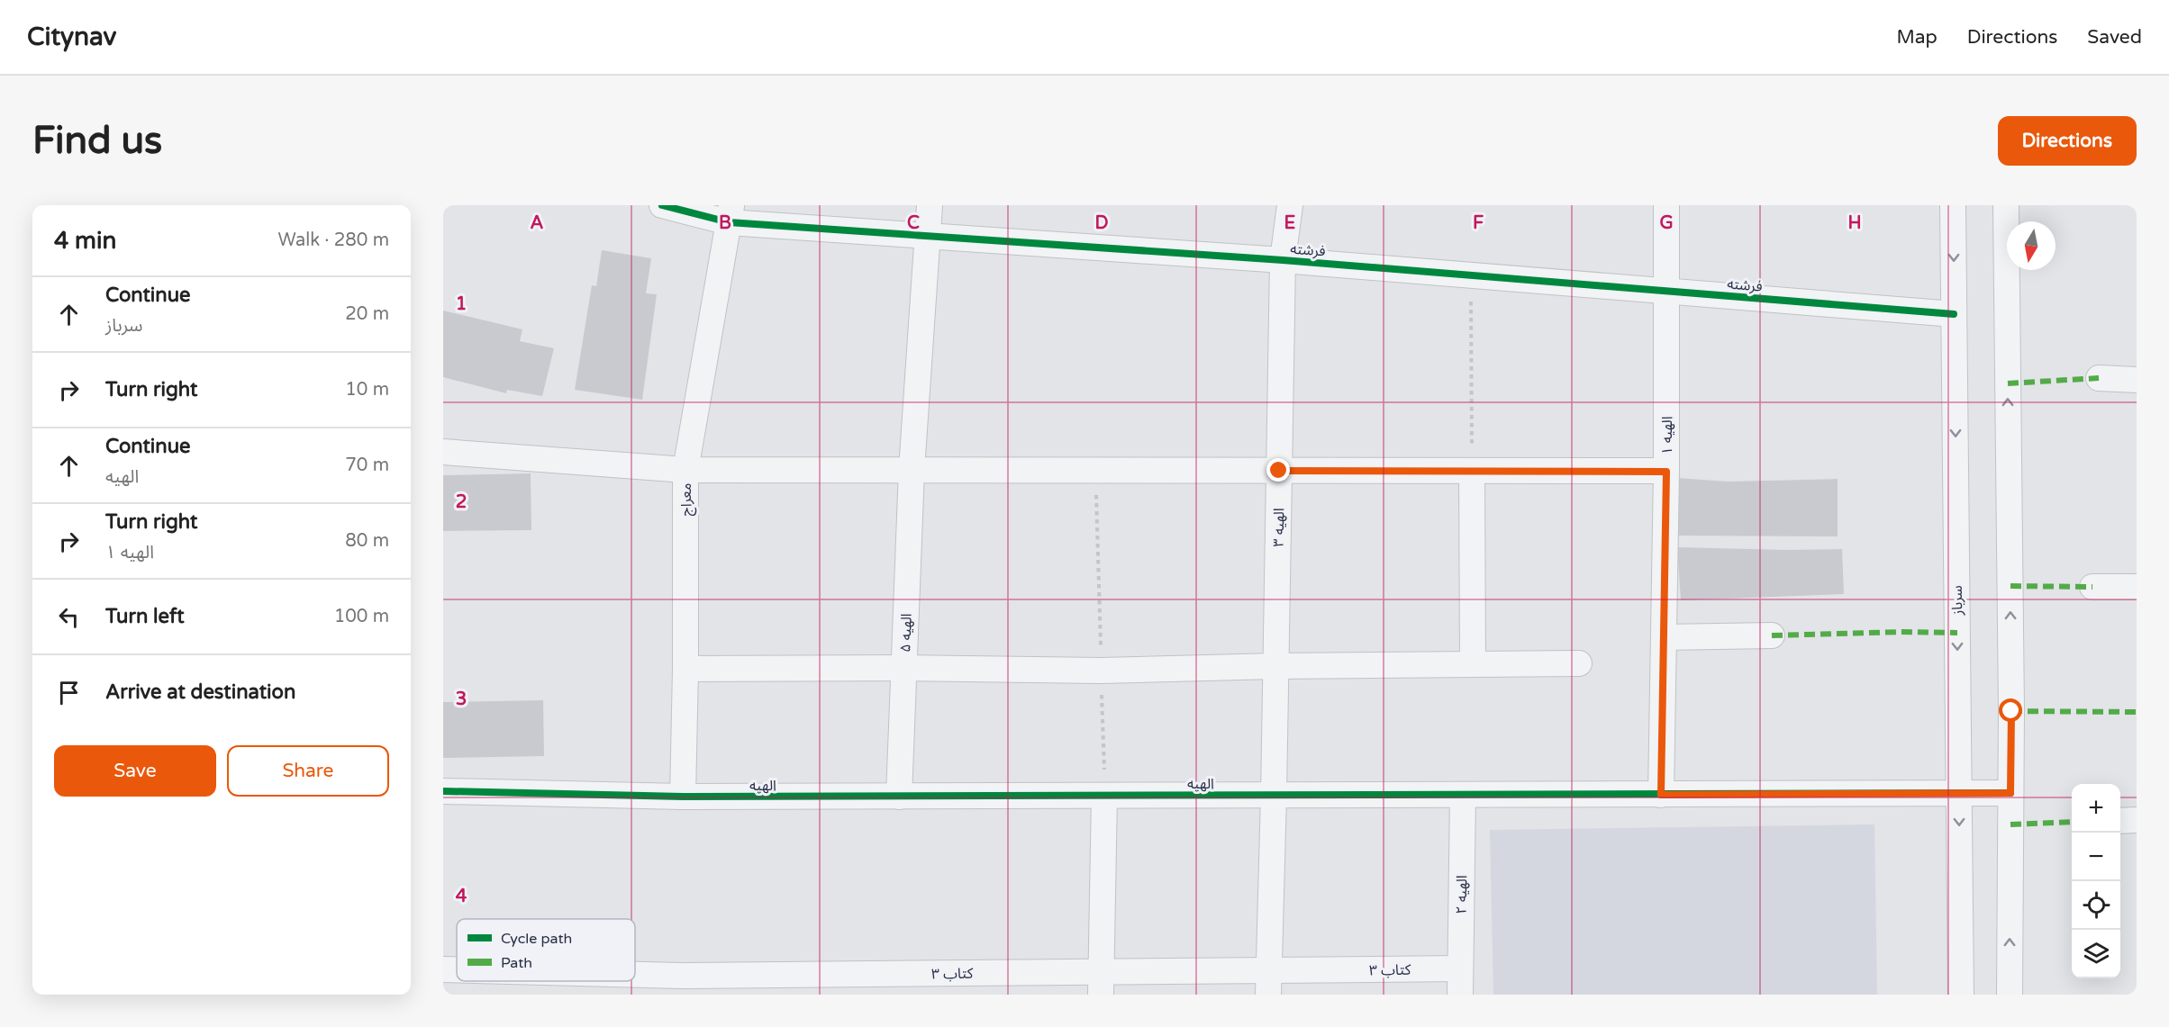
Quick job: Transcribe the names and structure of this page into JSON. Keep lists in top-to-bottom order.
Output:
{
  "streets": {
    "street": [
      "فرشته",
      "الهیه ۱",
      "معراج",
      "الهیه ۳",
      "سرباز",
      "الهیه ۵",
      "الهیه",
      "الهیه ۲",
      "کتاب ۳"
    ]
  },
  "crossings": [
    ["فرشته", "الهیه ۱"],
    ["فرشته", "معراج"],
    ["فرشته", "الهیه ۳"],
    ["فرشته", "سرباز"],
    ["فرشته", "الهیه ۵"],
    ["الهیه ۱", "الهیه"],
    ["معراج", "الهیه"],
    ["الهیه ۳", "الهیه"],
    ["الهیه ۳", "کتاب ۳"],
    ["سرباز", "الهیه"],
    ["الهیه ۵", "الهیه"],
    ["الهیه", "الهیه ۲"],
    ["الهیه ۲", "کتاب ۳"]
  ],
  "legend": ["Cycle path", "Path"],
  "north": "bottom",
  "page": {
    "header": "Citynav",
    "nav": ["Map", "Directions", "Saved"],
    "buttons": [
      "Directions",
      ["Save", "Share"]
    ],
    "title": "Find us",
    "heading": ["4 min", "Walk · 280 m"],
    "list": [
      ["Continue", "سرباز", "20 m"],
      ["Turn right", "10 m"],
      ["Continue", "الهیه", "70 m"],
      ["Turn right", "الهیه ۱", "80 m"],
      ["Turn left", "100 m"],
      "Arrive at destination"
    ],
    "map_buttons": ["+", "−"]
  },
  "grid": {
    "columns": [
      "A",
      "B",
      "C",
      "D",
      "E",
      "F",
      "G",
      "H"
    ],
    "rows": [
      "1",
      "2",
      "3",
      "4"
    ]
  }
}
